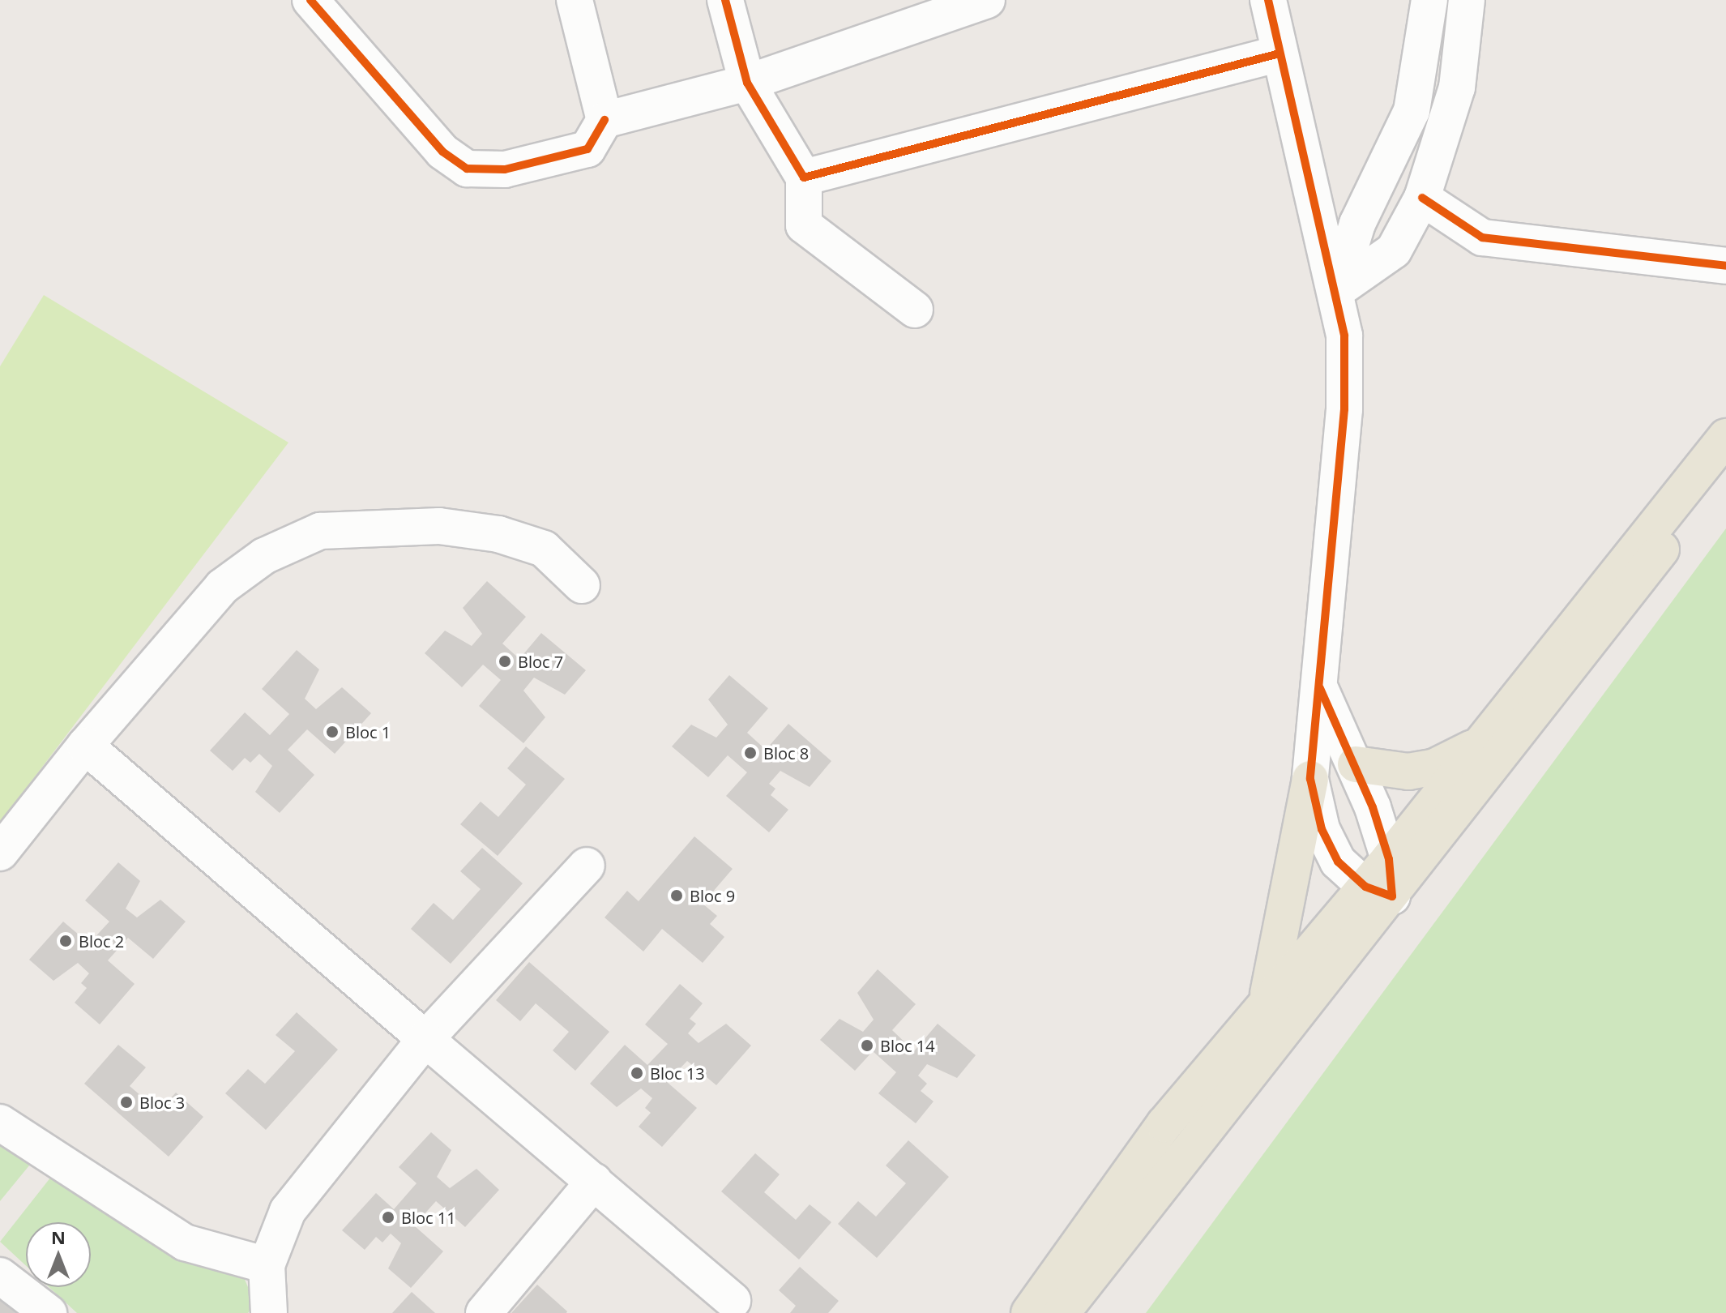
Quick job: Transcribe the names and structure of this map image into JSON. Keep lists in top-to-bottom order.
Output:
{
  "places": [
    "Bloc 7",
    "Bloc 1",
    "Bloc 8",
    "Bloc 9",
    "Bloc 2",
    "Bloc 14",
    "Bloc 13",
    "Bloc 3",
    "Bloc 11"
  ],
  "north": "top"
}
